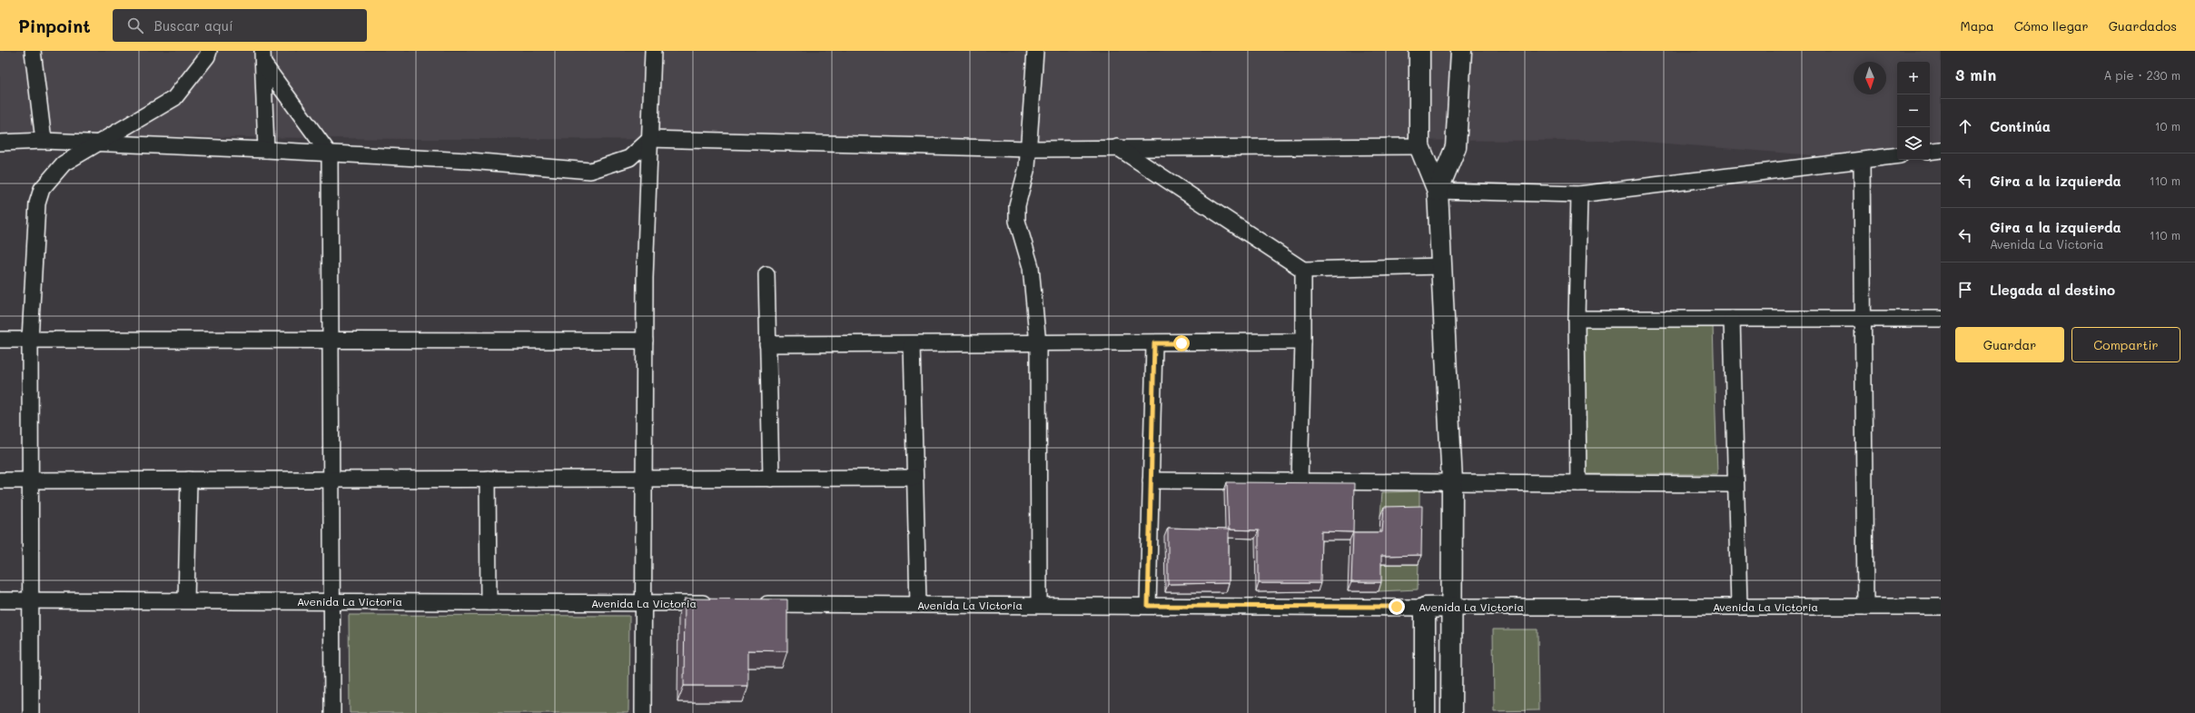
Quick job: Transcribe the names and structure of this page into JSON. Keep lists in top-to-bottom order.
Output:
{
  "streets": {
    "street": ["Avenida La Victoria"]
  },
  "north": "bottom",
  "page": {
    "header": "Pinpoint",
    "search": "Buscar aquí",
    "nav": ["Mapa", "Cómo llegar", "Guardados"],
    "heading": ["3 min", "A pie · 230 m"],
    "map_buttons": ["+", "−"],
    "list": [
      ["Continúa", "10 m"],
      ["Gira a la izquierda", "110 m"],
      ["Gira a la izquierda", "Avenida La Victoria", "110 m"],
      "Llegada al destino"
    ],
    "buttons": ["Guardar", "Compartir"]
  }
}
